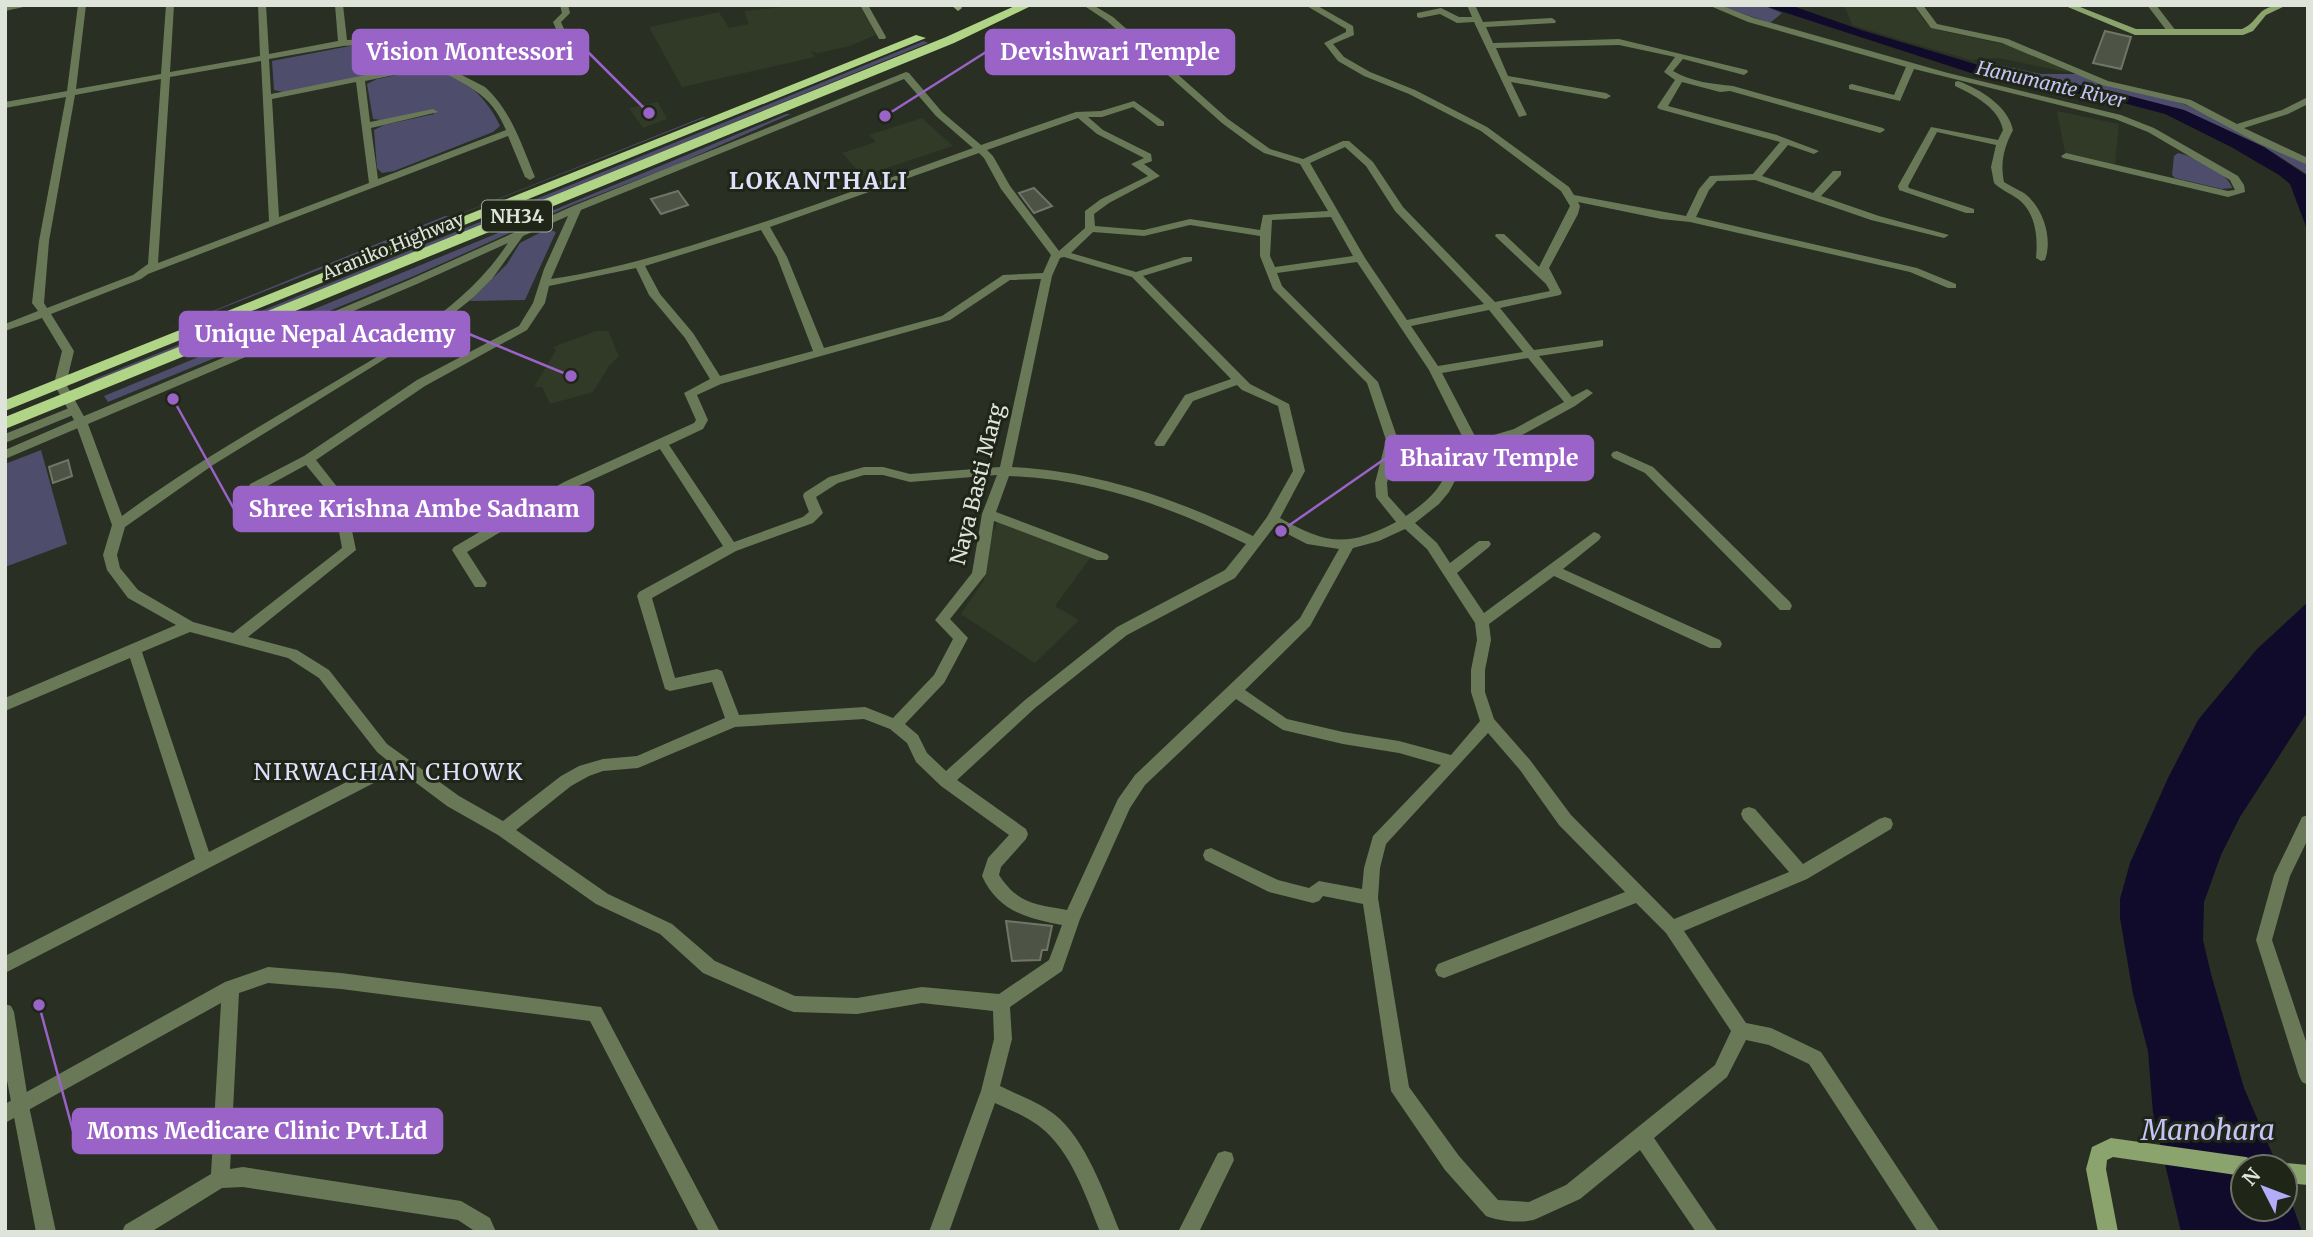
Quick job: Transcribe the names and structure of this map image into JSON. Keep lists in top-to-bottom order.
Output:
{
  "streets": {
    "highway": ["NH34", "Araniko Highway"],
    "street": ["Naya Basti Marg"]
  },
  "districts": ["LOKANTHALI", "NIRWACHAN CHOWK"],
  "water": ["Hanumante River", "Manohara"],
  "places": [
    "Vision Montessori",
    "Devishwari Temple",
    "Unique Nepal Academy",
    "Shree Krishna Ambe Sadnam",
    "Bhairav Temple",
    "Moms Medicare Clinic Pvt.Ltd"
  ],
  "north": "top left"
}
